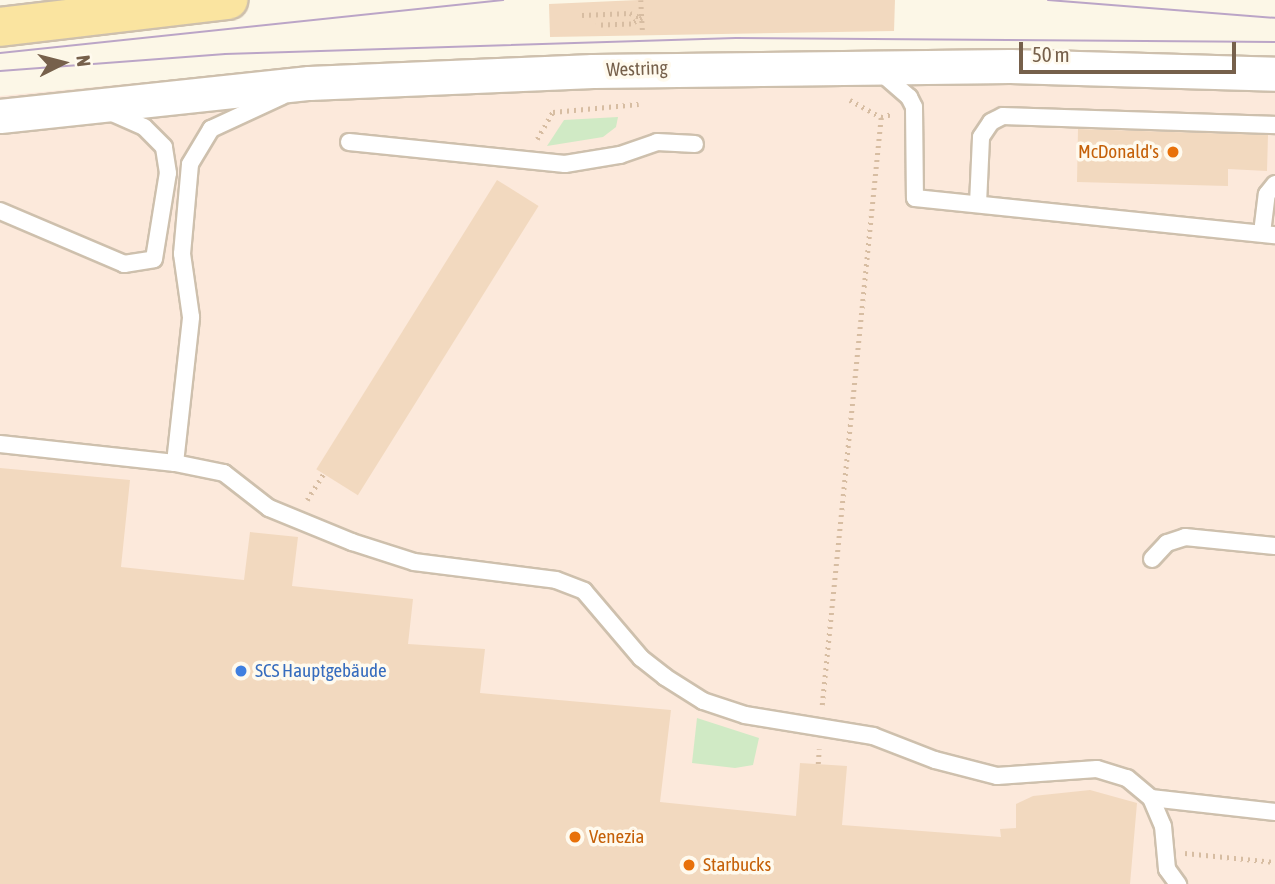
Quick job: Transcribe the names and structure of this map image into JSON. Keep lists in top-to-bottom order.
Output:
{
  "streets": {
    "street": ["Westring"]
  },
  "places": [
    "McDonald's",
    "SCS Hauptgebäude",
    "Venezia",
    "Starbucks"
  ],
  "scale_bar": "50 m",
  "north": "right"
}
